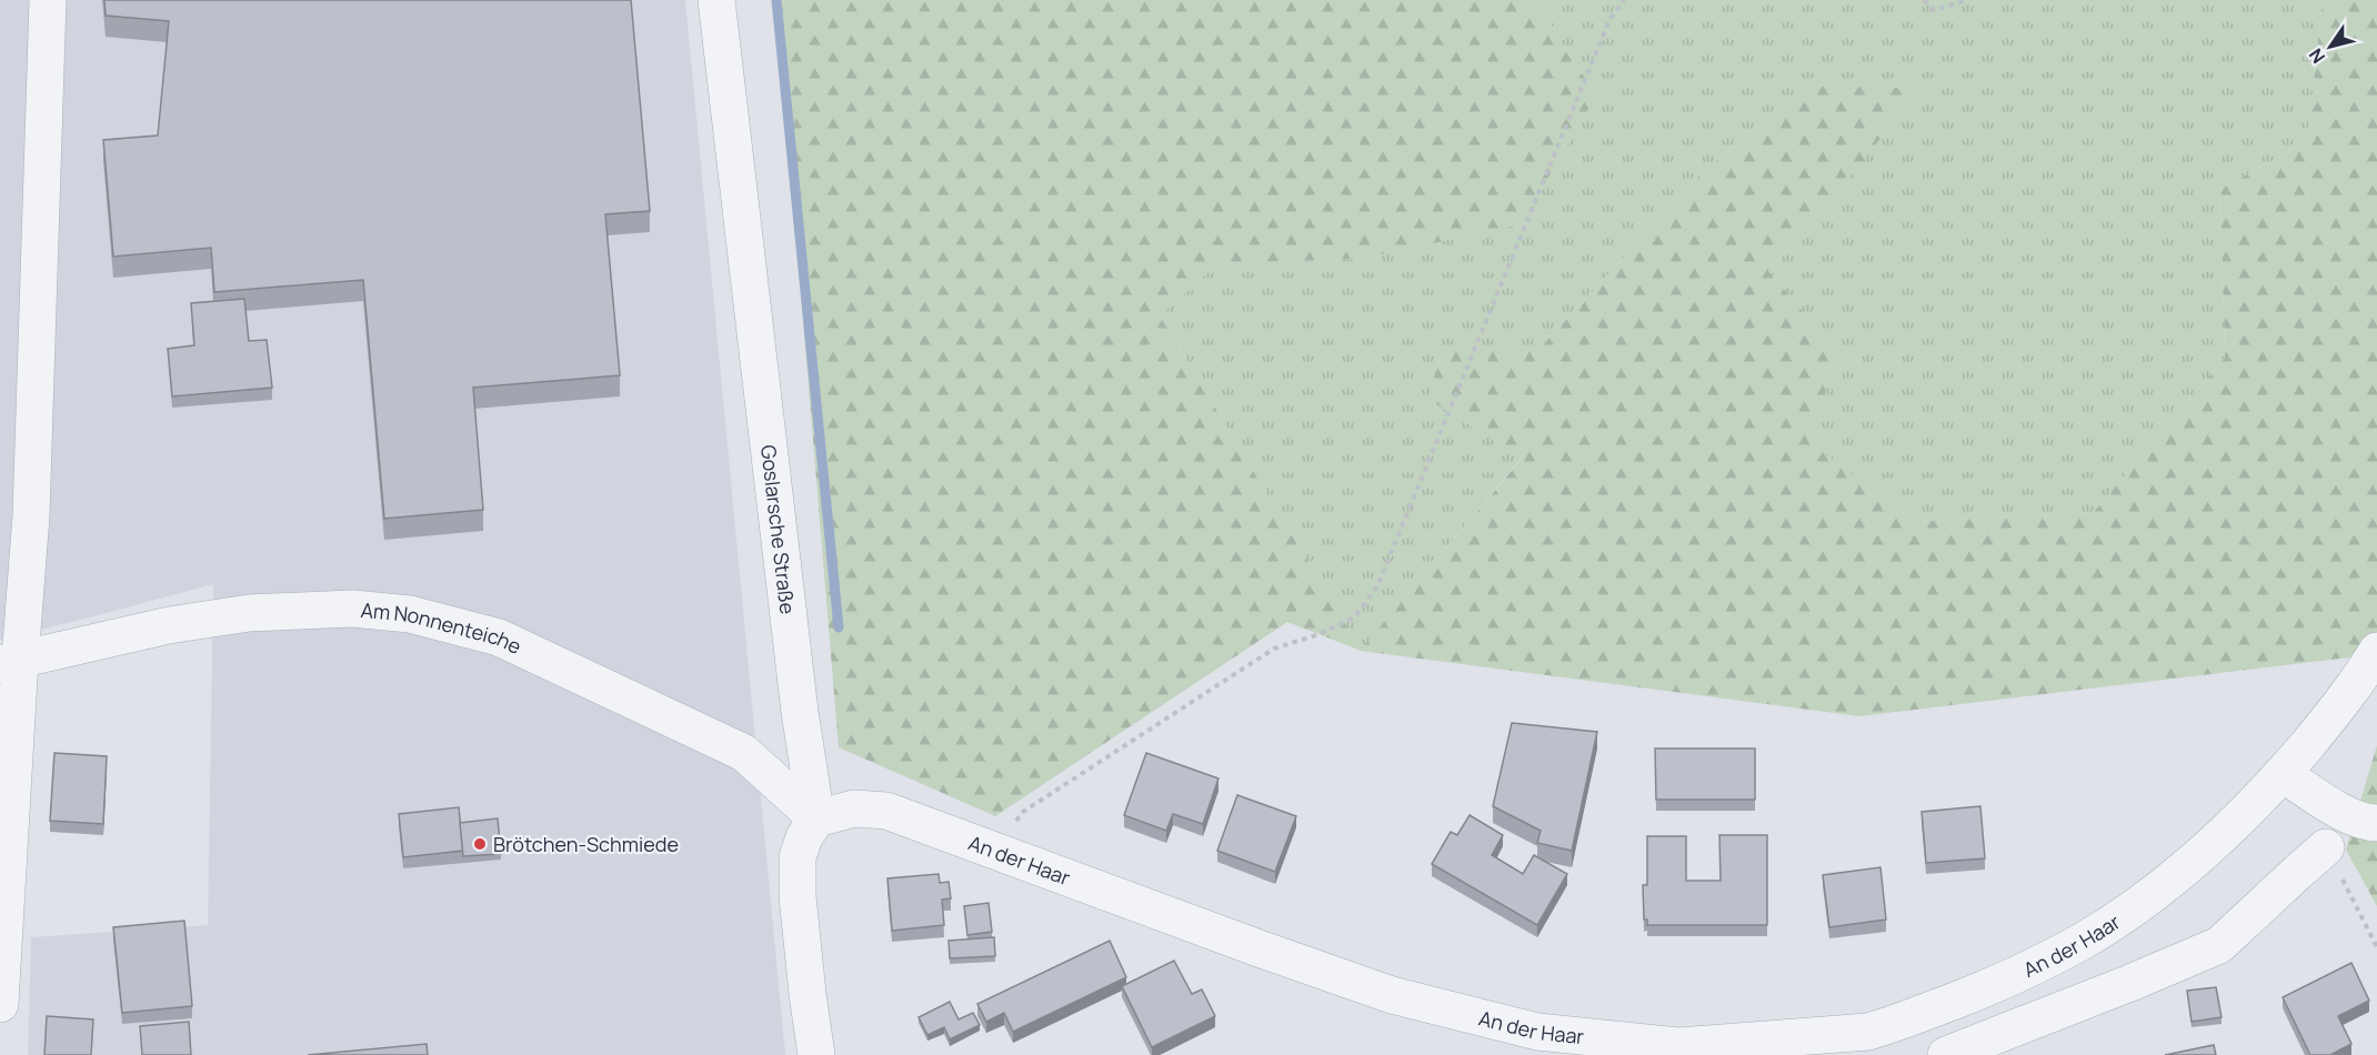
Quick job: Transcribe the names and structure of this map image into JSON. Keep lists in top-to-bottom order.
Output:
{
  "streets": {
    "street": ["Goslarsche Straße", "Am Nonnenteiche", "An der Haar"]
  },
  "crossings": [
    ["Goslarsche Straße", "Am Nonnenteiche"],
    ["Goslarsche Straße", "An der Haar"],
    ["Am Nonnenteiche", "An der Haar"]
  ],
  "places": ["Brötchen-Schmiede"],
  "north": "bottom left"
}
